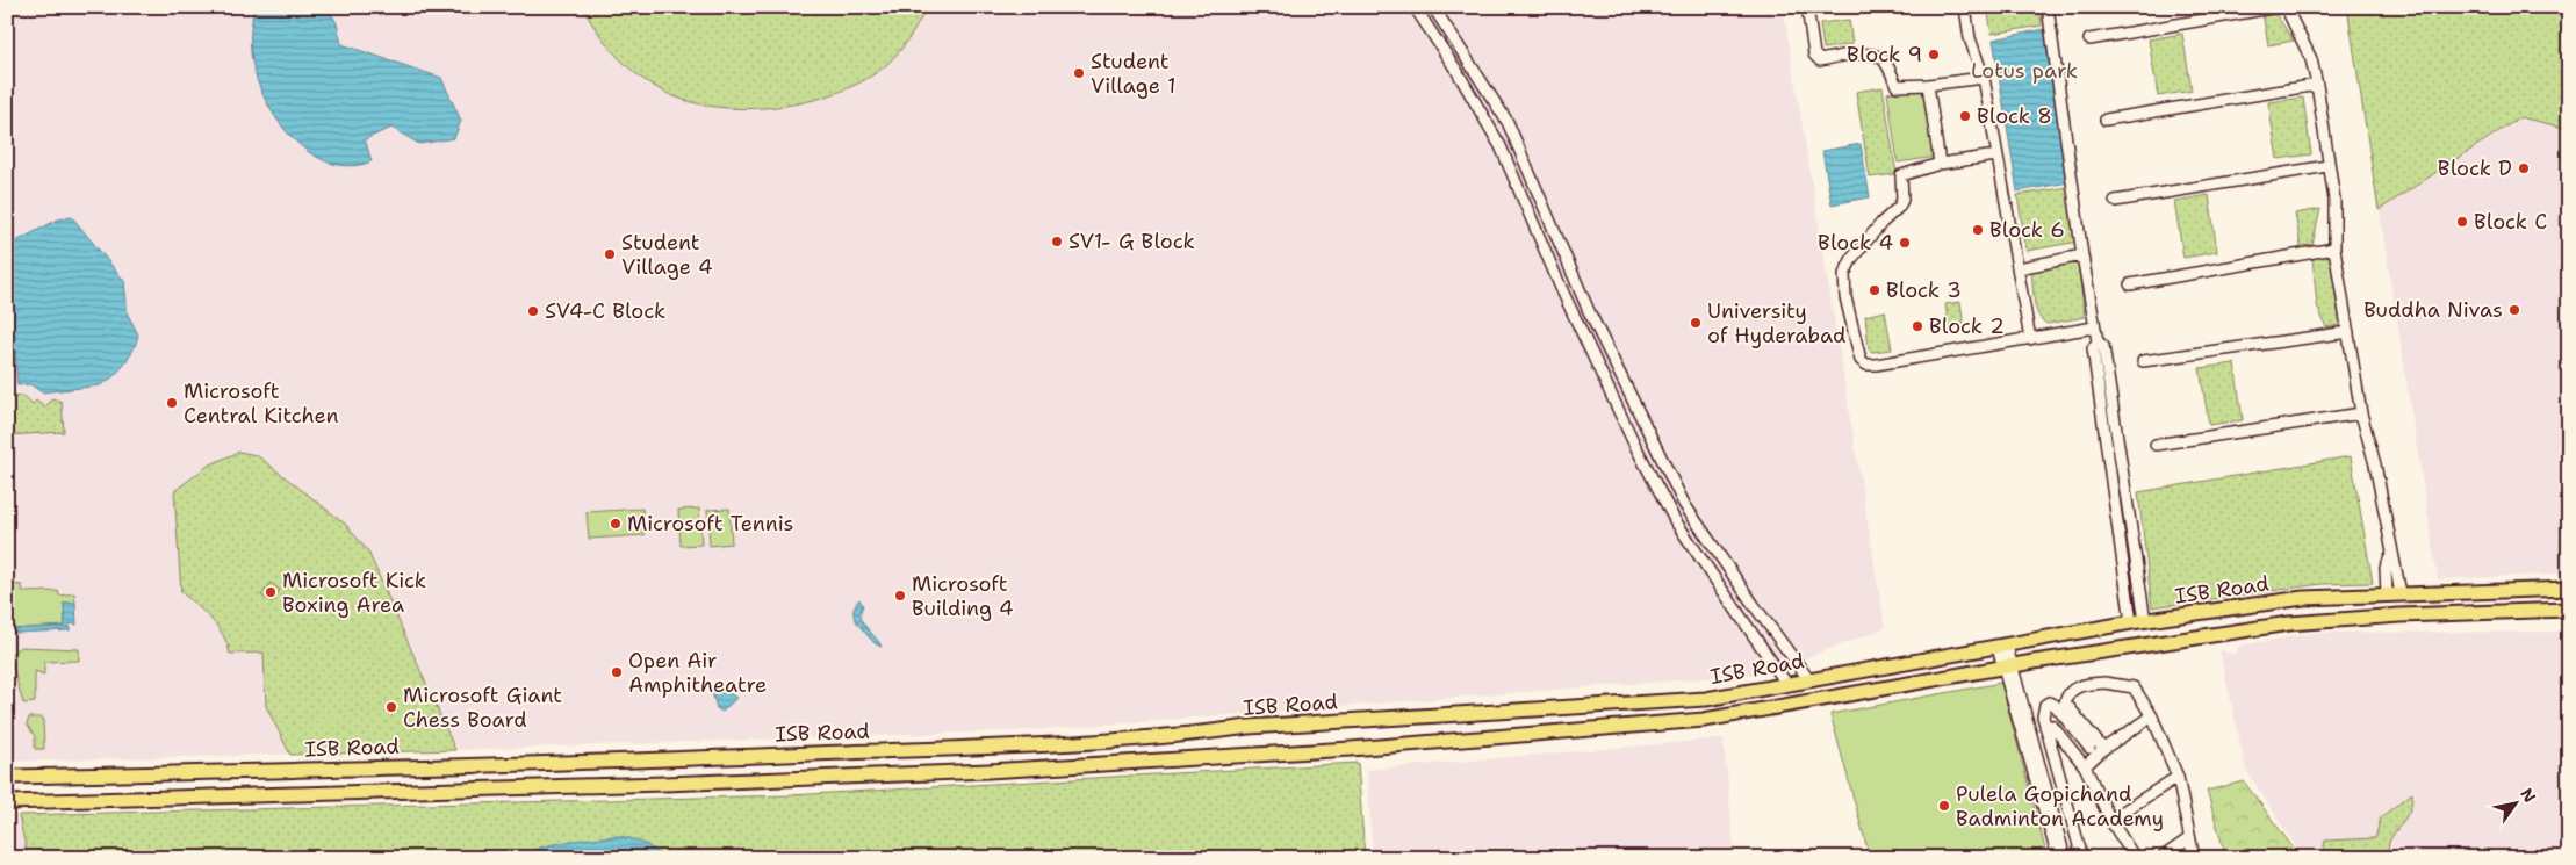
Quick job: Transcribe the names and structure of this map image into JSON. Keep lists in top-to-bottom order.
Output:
{
  "streets": {
    "main road": ["ISB Road"]
  },
  "parks": ["Lotus park"],
  "places": [
    "Block 9",
    "Student Village 1",
    "Block 8",
    "Block D",
    "Block C",
    "Block 6",
    "SV1- G Block",
    "Block 4",
    "Student Village 4",
    "Block 3",
    "Buddha Nivas",
    "SV4-C Block",
    "University of Hyderabad",
    "Block 2",
    "Microsoft Central Kitchen",
    "Microsoft Tennis",
    "Microsoft Kick Boxing Area",
    "Microsoft Building 4",
    "Open Air Amphitheatre",
    "Microsoft Giant Chess Board",
    "Pulela Gopichand Badminton Academy"
  ],
  "north": "top right"
}
